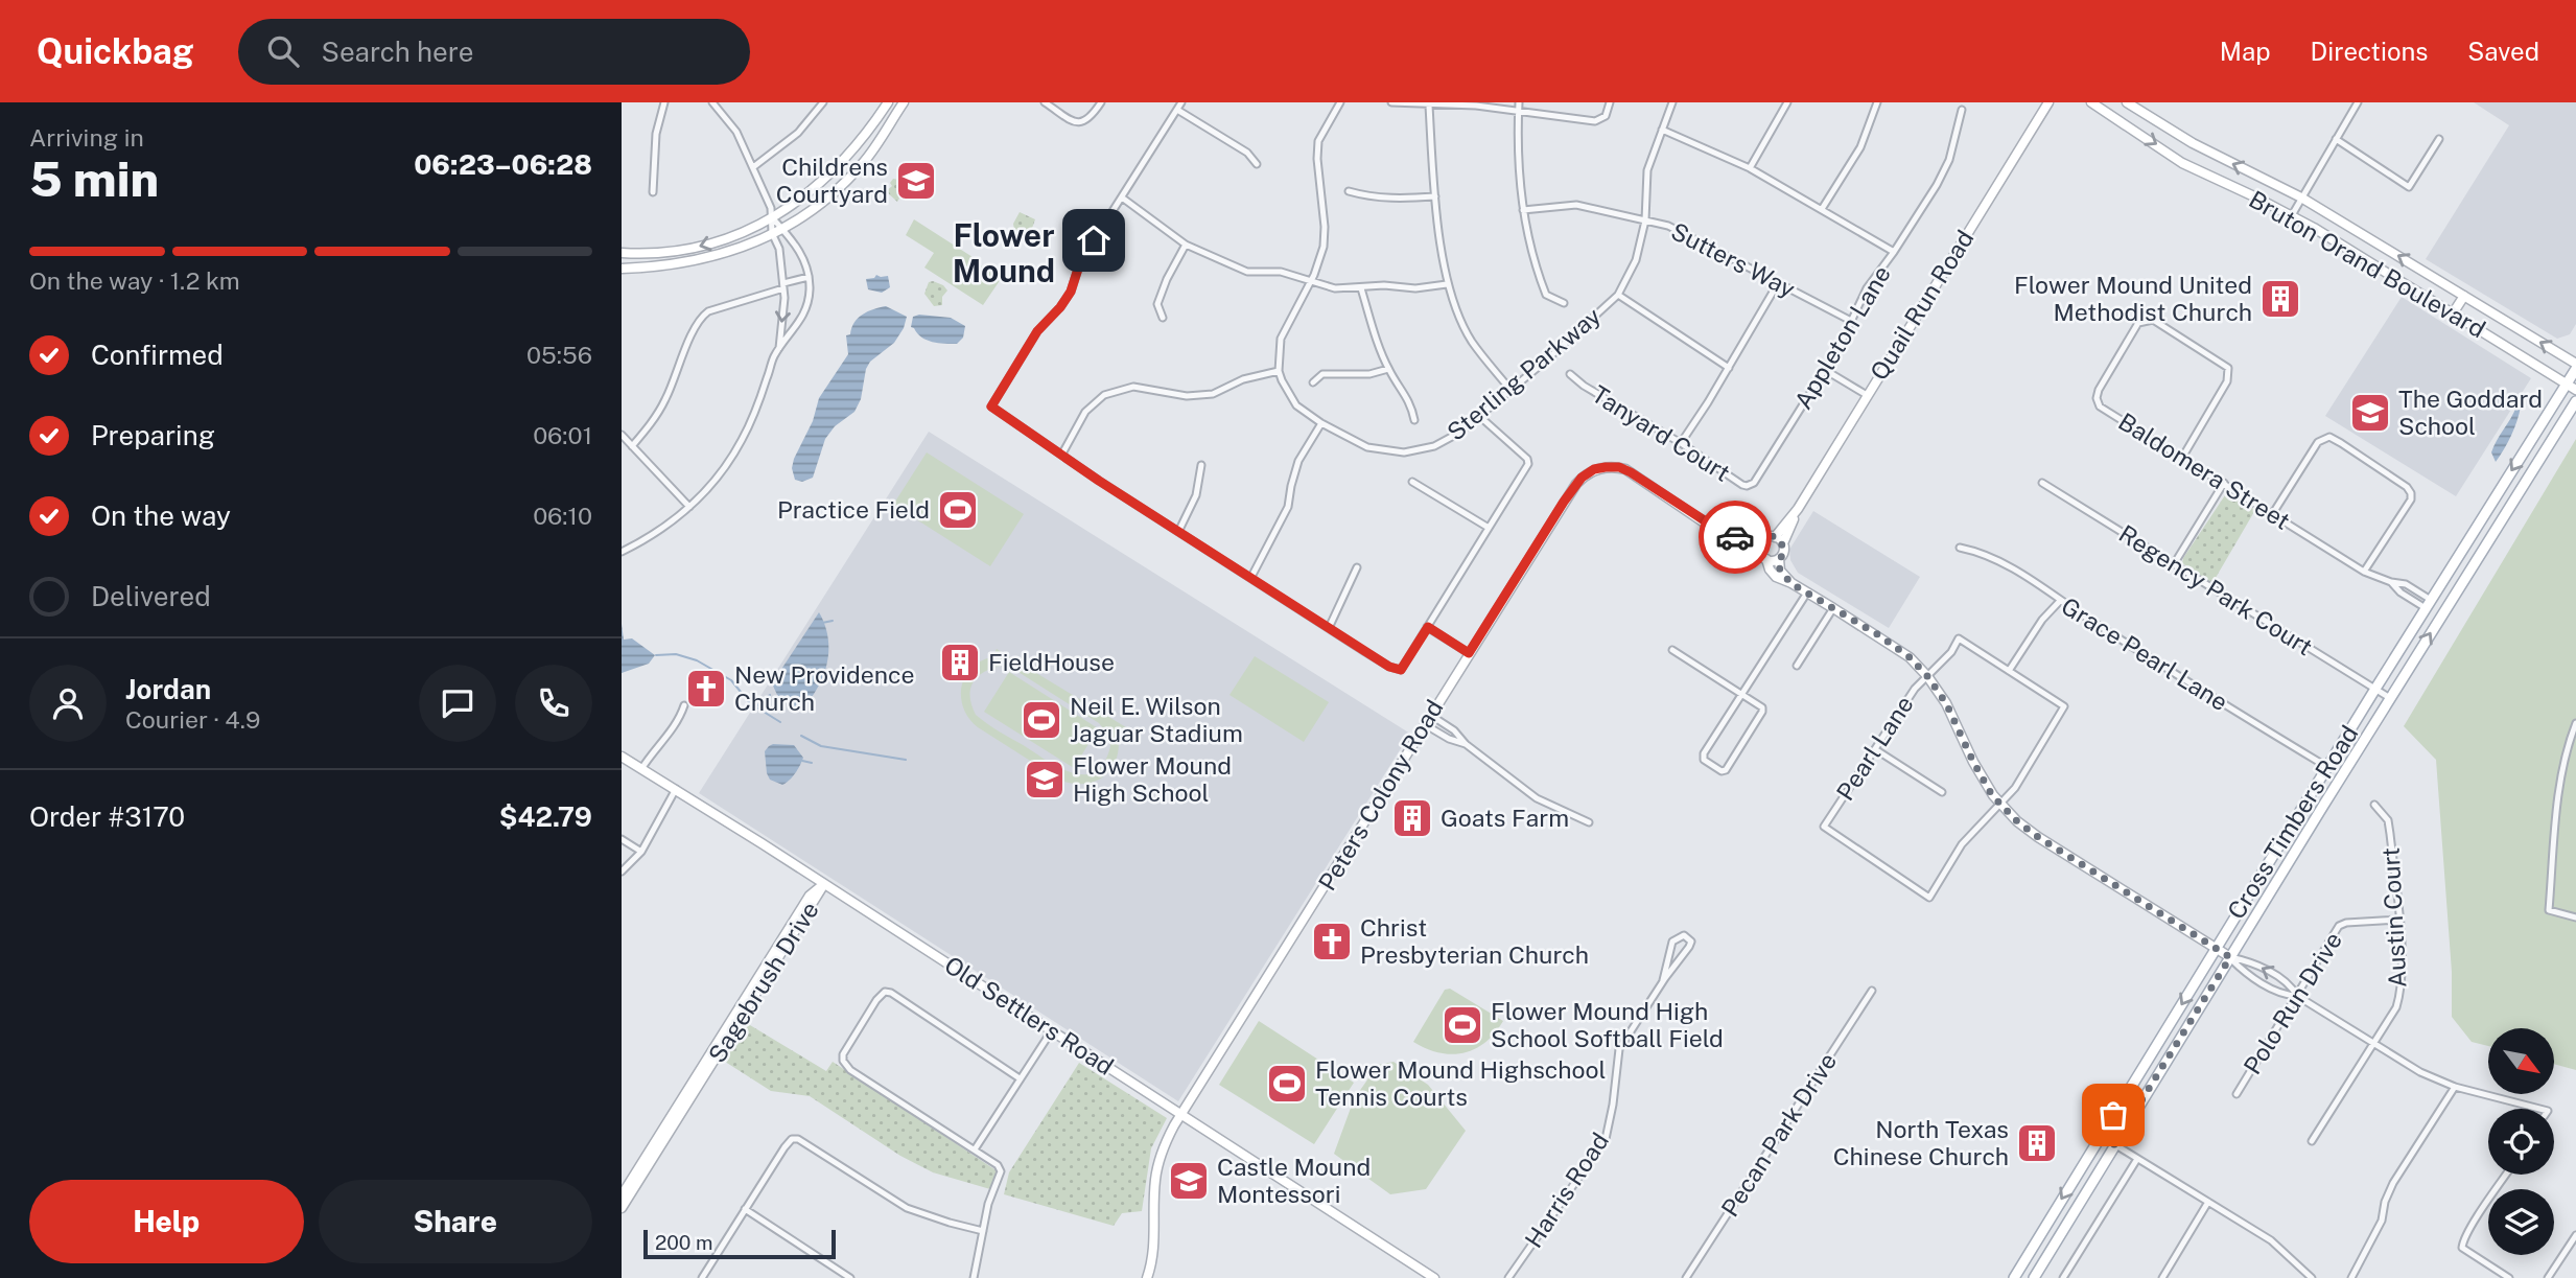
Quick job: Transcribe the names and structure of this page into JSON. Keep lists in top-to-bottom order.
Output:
{
  "streets": {
    "main road": ["Cross Timbers Road"],
    "street": [
      "Sutters Way",
      "Bruton Orand Boulevard",
      "Quail Run Road",
      "Appleton Lane",
      "Sterling Parkway",
      "Tanyard Court",
      "Baldomera Street",
      "Regency Park Court",
      "Grace Pearl Lane",
      "Pearl Lane",
      "Peters Colony Road",
      "Austin Court",
      "Sagebrush Drive",
      "Polo Run Drive",
      "Old Settlers Road",
      "Pecan Park Drive",
      "Harris Road"
    ]
  },
  "crossings": [
    ["Sutters Way", "Appleton Lane"],
    ["Sutters Way", "Sterling Parkway"],
    ["Bruton Orand Boulevard", "Cross Timbers Road"],
    ["Quail Run Road", "Peters Colony Road"],
    ["Appleton Lane", "Tanyard Court"],
    ["Baldomera Street", "Cross Timbers Road"],
    ["Regency Park Court", "Cross Timbers Road"],
    ["Grace Pearl Lane", "Cross Timbers Road"],
    ["Peters Colony Road", "Old Settlers Road"],
    ["Austin Court", "Polo Run Drive"],
    ["Sagebrush Drive", "Old Settlers Road"]
  ],
  "districts": ["Flower Mound"],
  "places": {
    "school or university": [
      "Childrens Courtyard",
      "The Goddard School",
      "Flower Mound High School",
      "Castle Mound Montessori"
    ],
    "building": [
      "Flower Mound United Methodist Church",
      "FieldHouse",
      "Goats Farm",
      "North Texas Chinese Church"
    ],
    "sports": [
      "Practice Field",
      "Neil E. Wilson Jaguar Stadium",
      "Flower Mound High School Softball Field",
      "Flower Mound Highschool Tennis Courts"
    ],
    "church": ["New Providence Church", "Christ Presbyterian Church"]
  },
  "scale_bar": "200 m",
  "north": "bottom right",
  "page": {
    "header": "Quickbag",
    "search": "Search here",
    "nav": ["Map", "Directions", "Saved"],
    "heading": ["5 min", "Arriving in", "06:23–06:28"],
    "panel": [
      "Jordan",
      "Courier · 4.9",
      "Order #3170",
      "$42.79"
    ],
    "bar": "On the way · 1.2 km",
    "list": [
      ["Confirmed", "05:56"],
      ["Preparing", "06:01"],
      ["On the way", "06:10"],
      "Delivered"
    ],
    "buttons": ["Help", "Share"],
    "scale": "200 m"
  }
}
